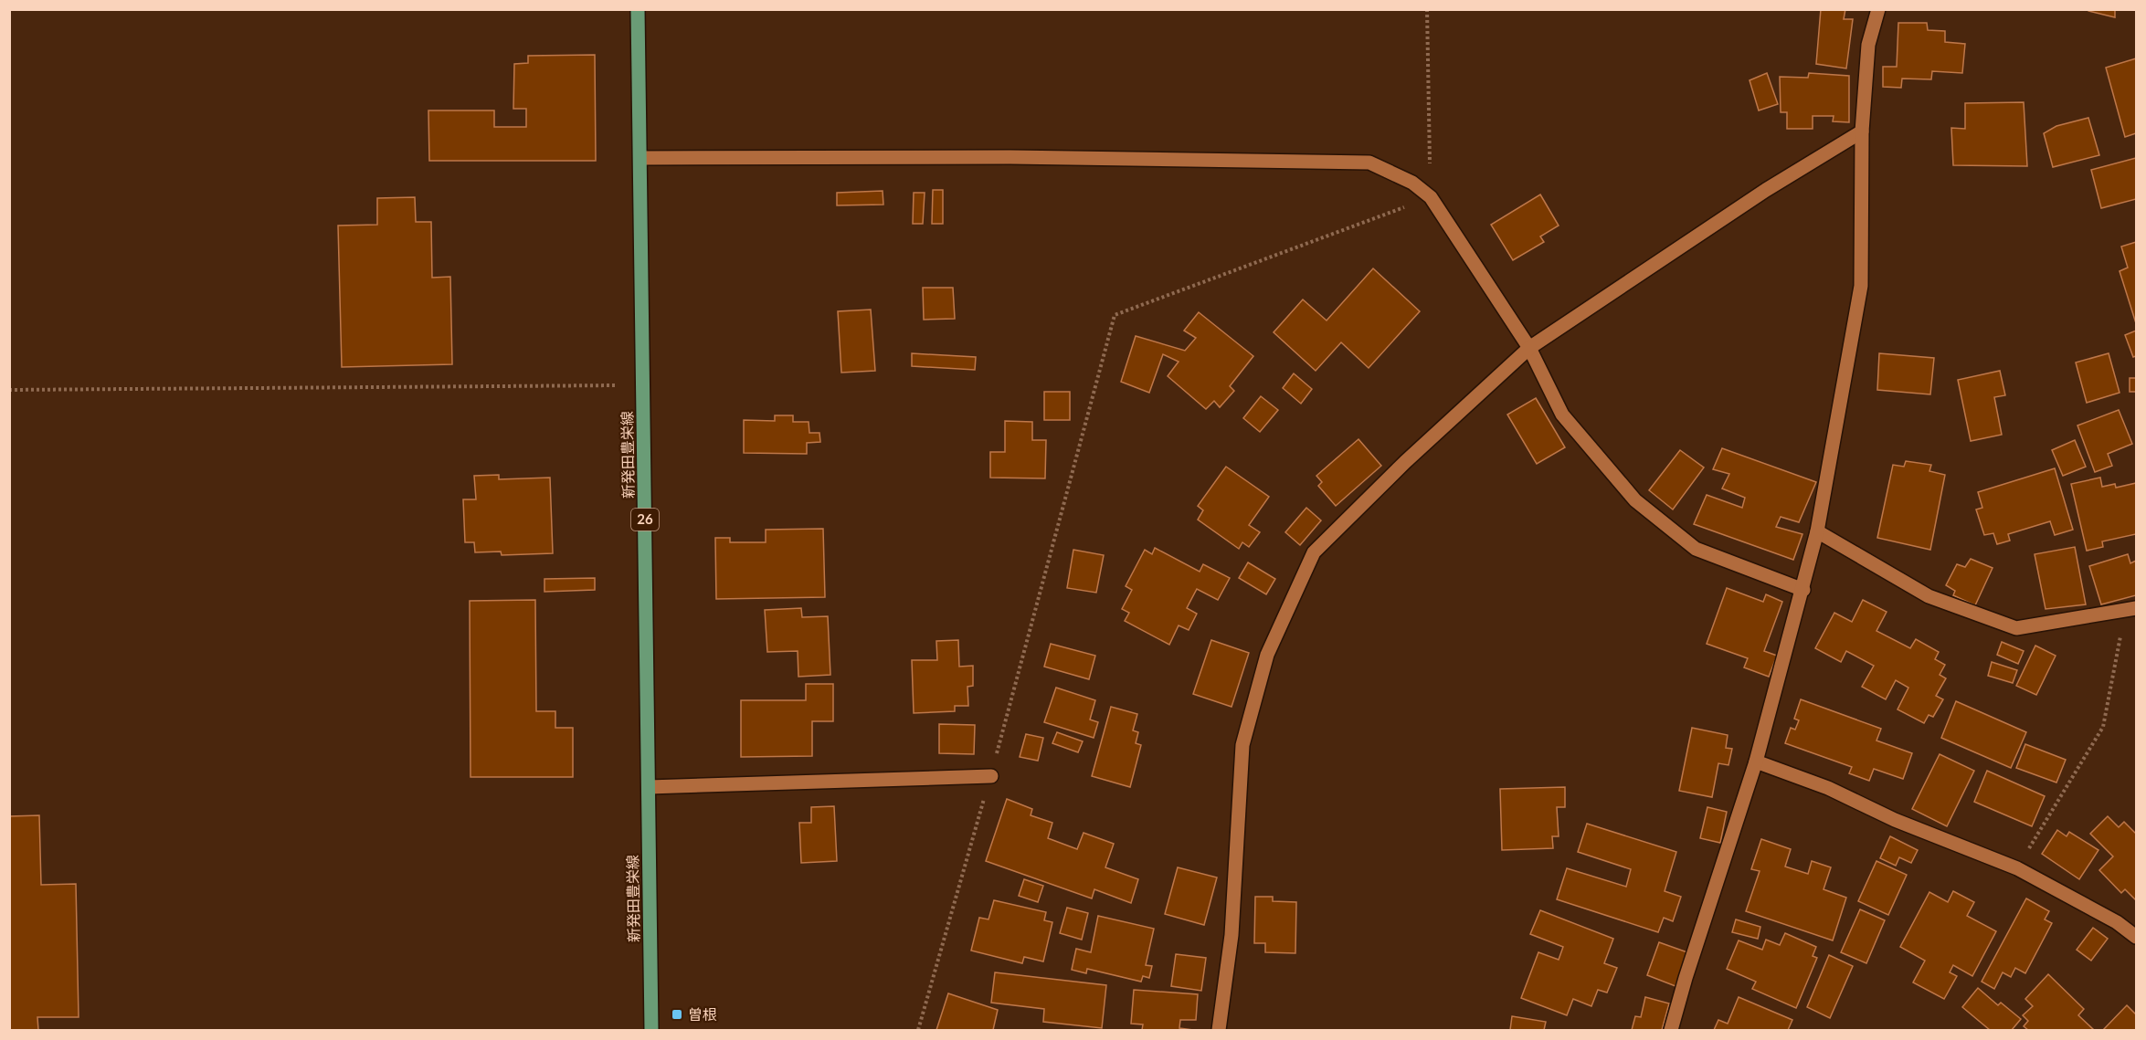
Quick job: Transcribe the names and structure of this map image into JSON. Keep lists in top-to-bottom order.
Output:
{
  "streets": {
    "main road": ["新発田豊栄線", "26"]
  },
  "places": {
    "transit": ["曽根"]
  }
}
